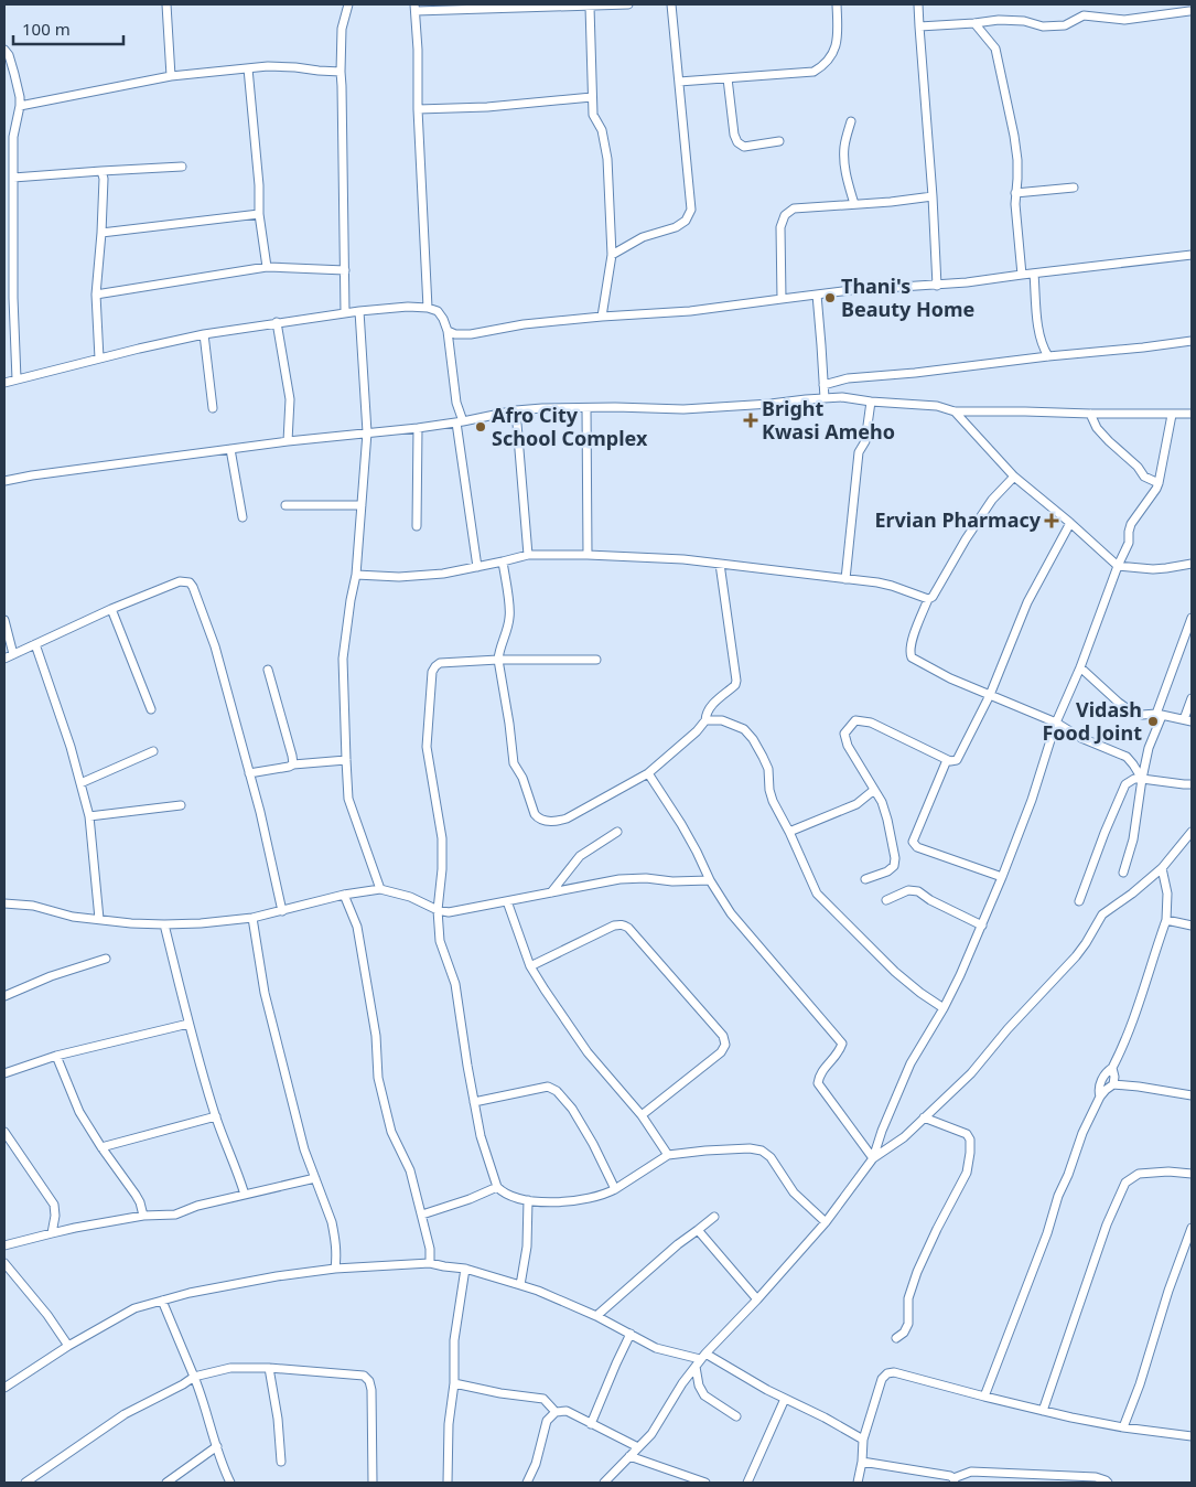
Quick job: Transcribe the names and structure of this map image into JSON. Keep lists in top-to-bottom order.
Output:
{
  "places": {
    "other": ["Thani's Beauty Home", "Afro City School Complex", "Vidash Food Joint"],
    "health": ["Bright Kwasi Ameho", "Ervian Pharmacy"]
  },
  "scale_bar": "100 m"
}
